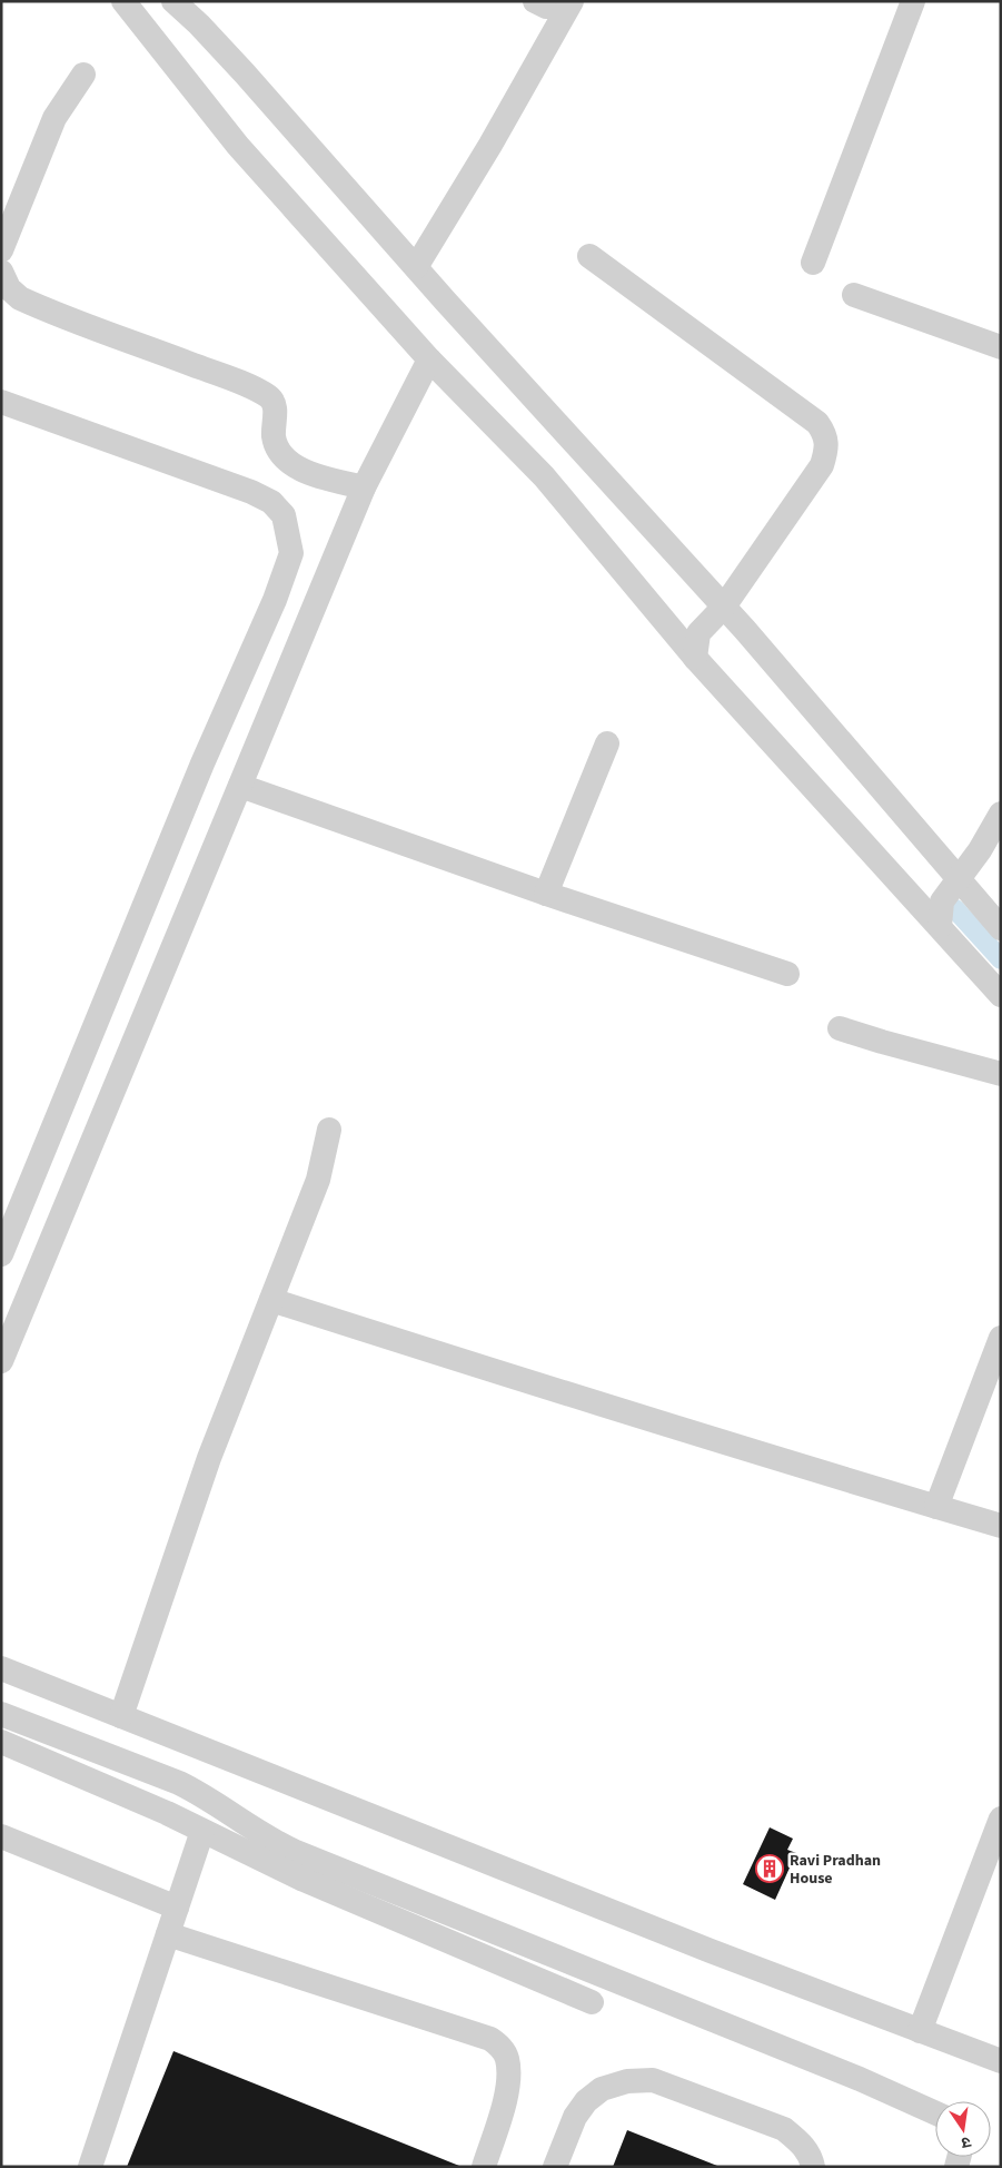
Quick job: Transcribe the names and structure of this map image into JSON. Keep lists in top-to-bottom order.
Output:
{
  "places": {
    "building": ["Ravi Pradhan House"]
  },
  "north": "bottom"
}
